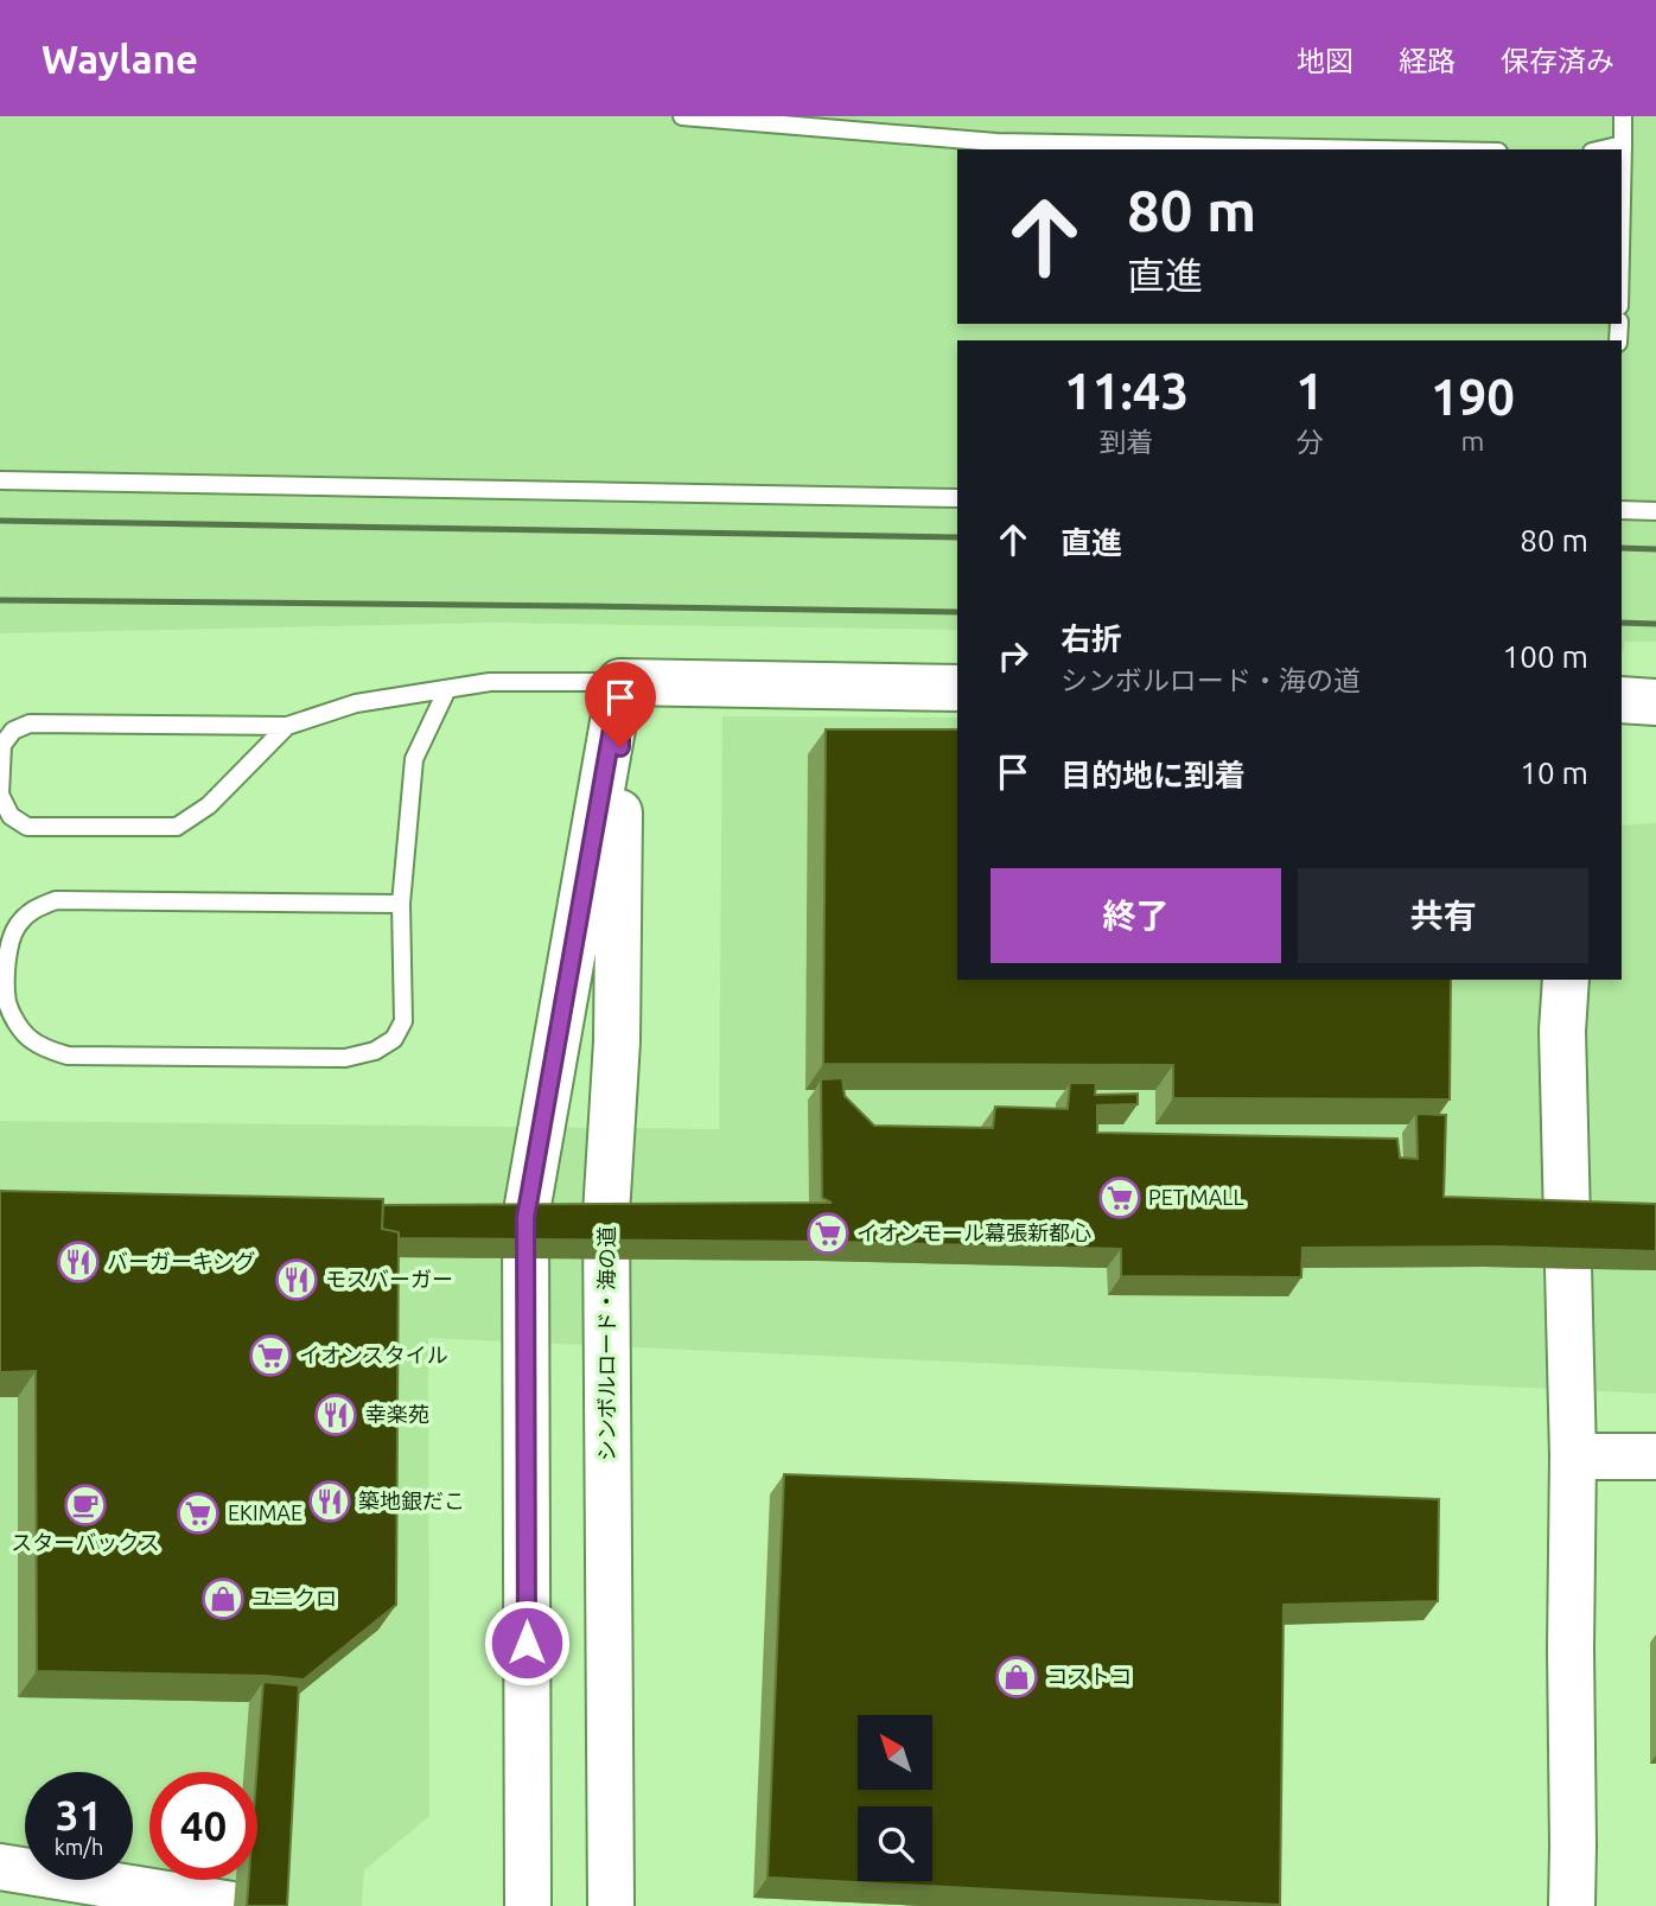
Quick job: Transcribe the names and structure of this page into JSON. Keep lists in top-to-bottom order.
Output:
{
  "streets": {
    "street": ["シンボルロード・海の道"]
  },
  "places": {
    "supermarket": [
      "PET MALL",
      "イオンモール幕張新都心",
      "イオンスタイル",
      "EKIMAE"
    ],
    "restaurant": [
      "バーガーキング",
      "モスバーガー",
      "幸楽苑",
      "築地銀だこ"
    ],
    "cafe": ["スターバックス"],
    "shop": ["ユニクロ", "コストコ"]
  },
  "north": "top left",
  "page": {
    "header": "Waylane",
    "nav": ["地図", "経路", "保存済み"],
    "turn": ["80 m", "直進"],
    "eta": [
      "11:43",
      "到着",
      "1",
      "分",
      "190",
      "m"
    ],
    "list": [
      {
        "name": "直進",
        "value": "80 m"
      },
      {
        "name": "右折",
        "note": "シンボルロード・海の道",
        "value": "100 m"
      },
      {
        "name": "目的地に到着",
        "value": "10 m"
      }
    ],
    "buttons": ["終了", "共有"],
    "speed": "31 km/h",
    "limit": "40"
  }
}
